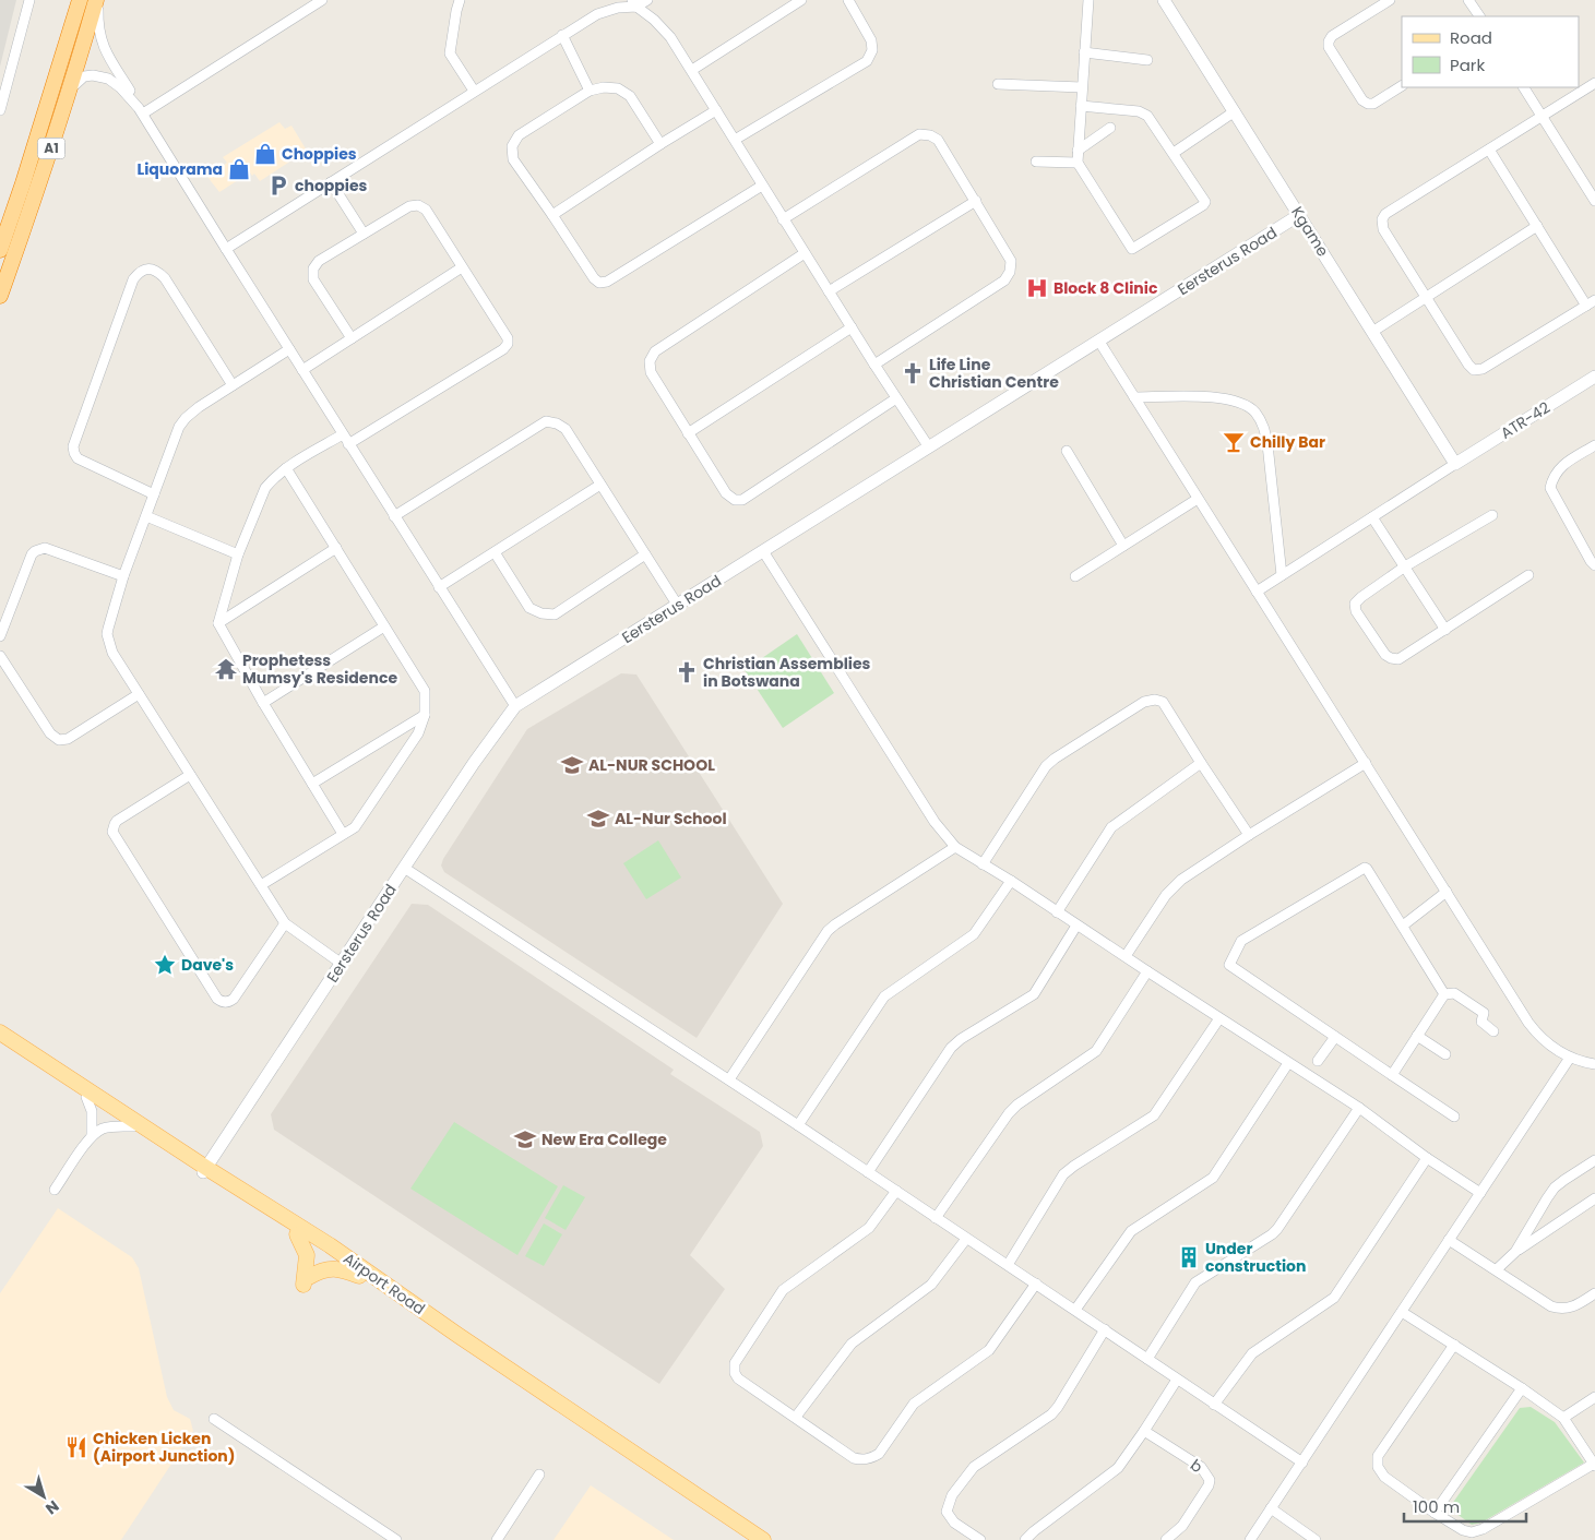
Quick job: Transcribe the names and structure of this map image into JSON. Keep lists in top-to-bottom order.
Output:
{
  "streets": {
    "highway": ["A1"],
    "main road": ["Airport Road"],
    "street": [
      "Kgame",
      "Eersterus Road",
      "ATR-42",
      "b"
    ]
  },
  "crossings": [
    ["Kgame", "Eersterus Road"],
    ["Kgame", "ATR-42"],
    ["Eersterus Road", "Airport Road"]
  ],
  "places": {
    "shop": ["Choppies", "Liquorama"],
    "parking": ["choppies"],
    "hospital": ["Block 8 Clinic"],
    "church": ["Life Line Christian Centre", "Christian Assemblies in Botswana"],
    "bar": ["Chilly Bar"],
    "temple": ["Prophetess Mumsy's Residence"],
    "school or university": ["AL-NUR SCHOOL", "AL-Nur School", "New Era College"],
    "place": ["Dave's"],
    "building": ["Under construction"],
    "restaurant": ["Chicken Licken (Airport Junction)"]
  },
  "legend": ["Road", "Park"],
  "scale_bar": "100 m",
  "north": "bottom right"
}
